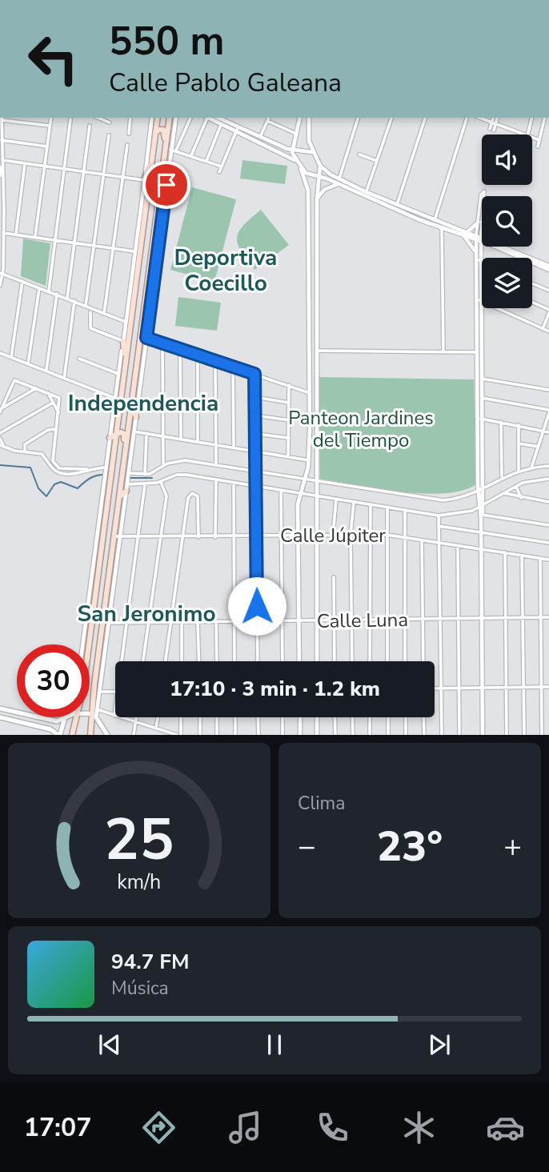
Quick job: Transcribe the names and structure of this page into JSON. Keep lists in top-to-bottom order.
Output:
{
  "streets": {
    "street": ["Calle Júpiter", "Calle Luna"]
  },
  "districts": ["Deportiva Coecillo", "Independencia", "San Jeronimo"],
  "parks": ["Panteon Jardines del Tiempo"],
  "page": {
    "turn": ["550 m", "Calle Pablo Galeana"],
    "limit": "30",
    "trip": "17:10 · 3 min · 1.2 km",
    "tile": "Clima",
    "heat": ["−", "23°", "+"],
    "song": ["94.7 FM", "Música"],
    "tabs": "17:07",
    "gauge": ["25", "km/h"]
  }
}
